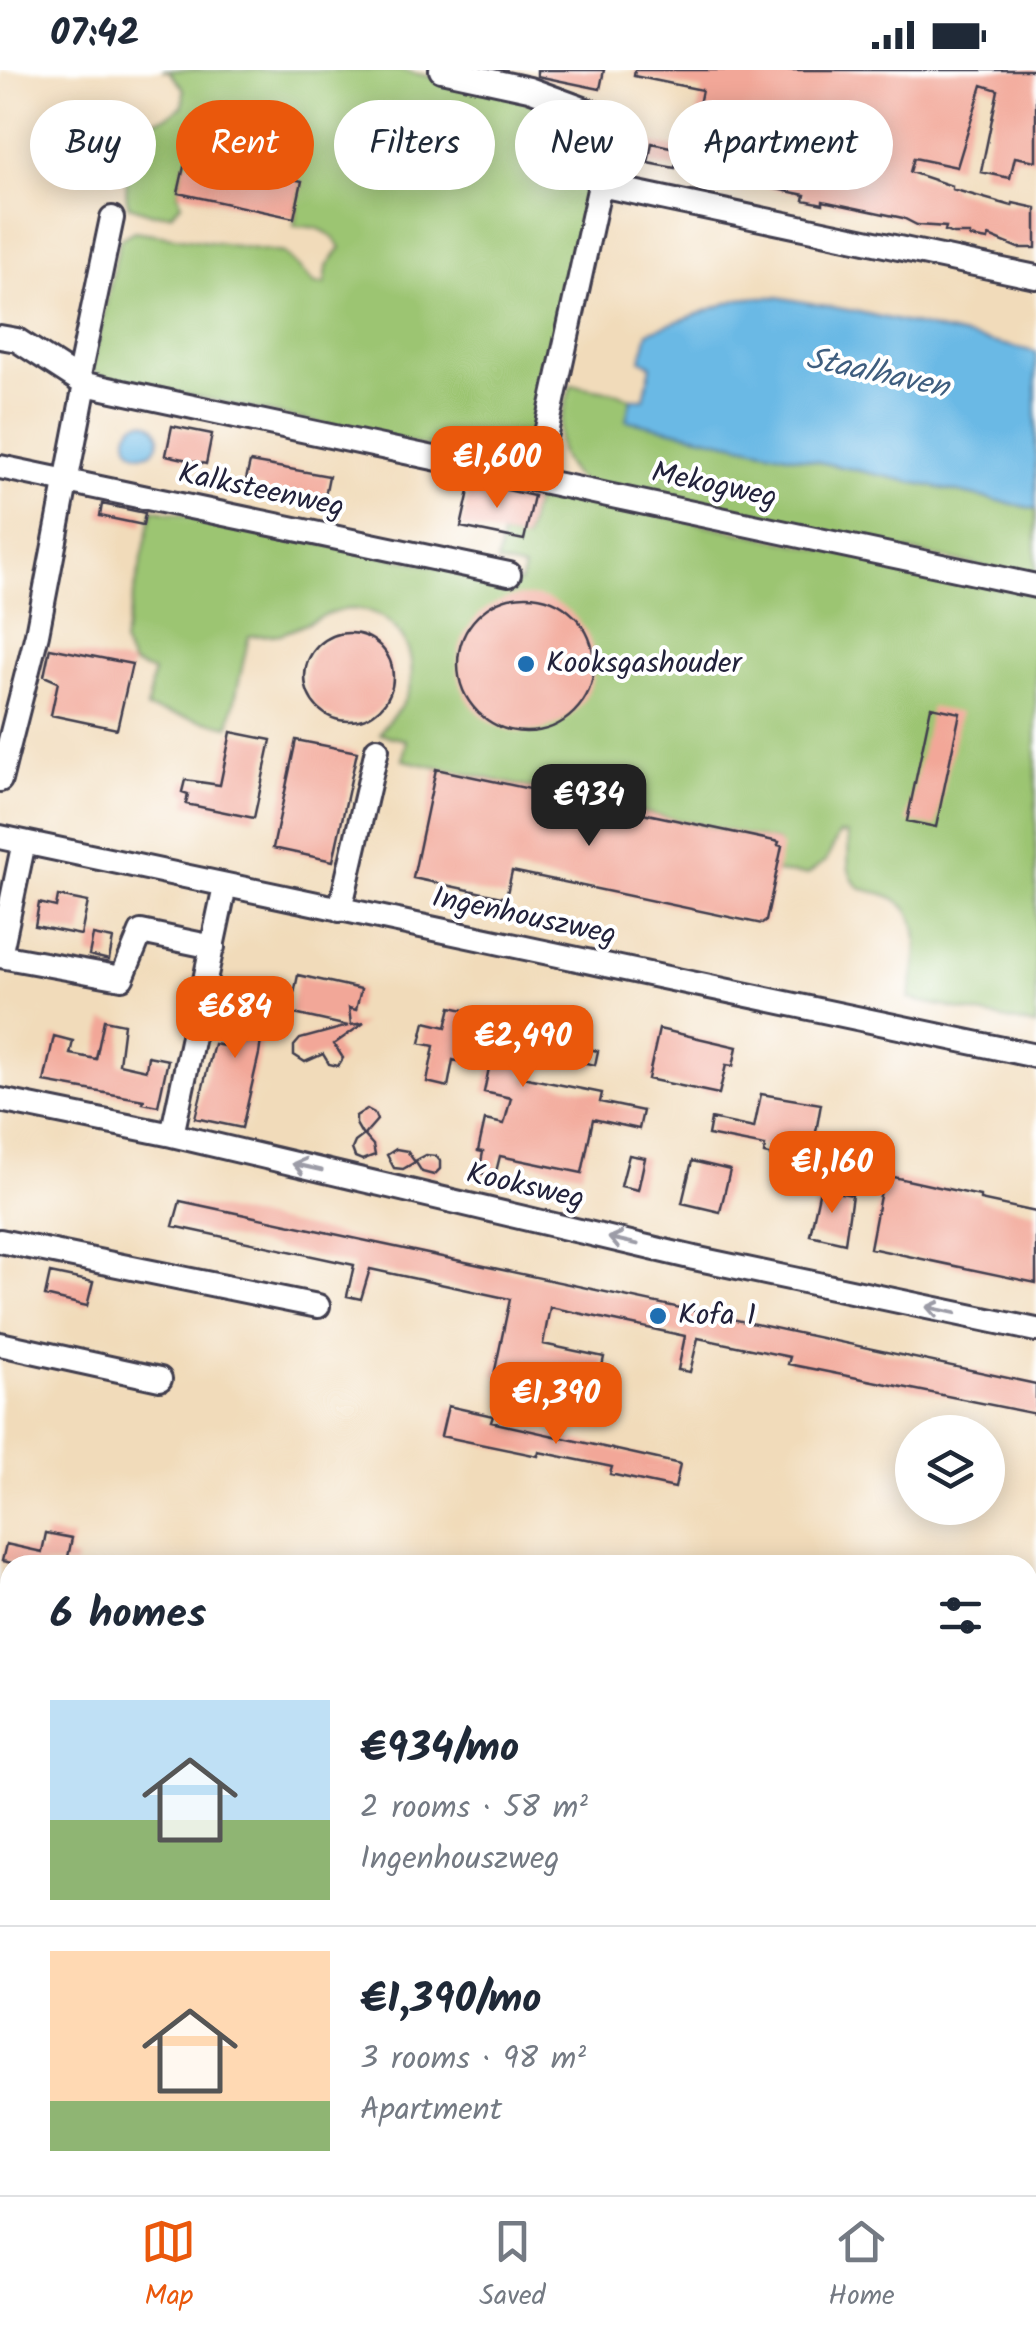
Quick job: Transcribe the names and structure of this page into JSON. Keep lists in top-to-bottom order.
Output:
{
  "streets": {
    "street": [
      "Mekogweg",
      "Kalksteenweg",
      "Ingenhouszweg",
      "Kooksweg"
    ]
  },
  "one_way": ["Kooksweg"],
  "water": ["Staalhaven"],
  "places": ["Kooksgashouder", "Kofa 1"],
  "page": {
    "status": "07:42",
    "chip": [
      "Buy",
      "Rent",
      "Filters",
      "New",
      "Apartment"
    ],
    "price": [
      "€1,600",
      "€934",
      "€684",
      "€2,490",
      "€1,160",
      "€1,390"
    ],
    "heading": "6 homes",
    "list": [
      {
        "name": "€934/mo",
        "note": "2 rooms · 58 m² · Ingenhouszweg"
      },
      {
        "name": "€1,390/mo",
        "note": "3 rooms · 98 m² · Apartment"
      }
    ],
    "tabs": ["Map", "Saved", "Home"]
  }
}
